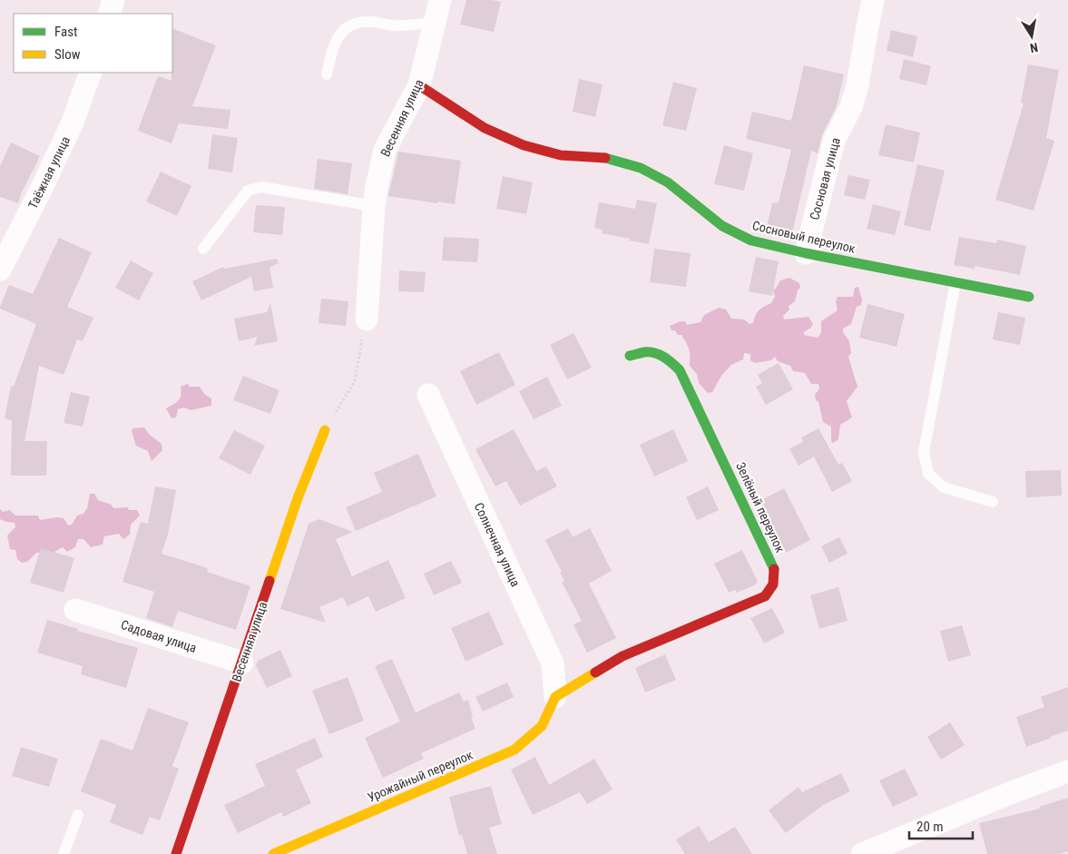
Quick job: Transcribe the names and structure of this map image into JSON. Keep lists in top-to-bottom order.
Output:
{
  "streets": {
    "street": [
      "Весенняя улица",
      "Таёжная улица",
      "Сосновая улица",
      "Сосновый переулок",
      "Зелёный переулок",
      "Солнечная улица",
      "Садовая улица",
      "Урожайный переулок"
    ]
  },
  "crossings": [
    ["Весенняя улица", "Сосновый переулок"],
    ["Весенняя улица", "Садовая улица"],
    ["Сосновая улица", "Сосновый переулок"],
    ["Зелёный переулок", "Солнечная улица"],
    ["Зелёный переулок", "Урожайный переулок"],
    ["Солнечная улица", "Урожайный переулок"]
  ],
  "legend": ["Fast", "Slow"],
  "scale_bar": "20 m",
  "north": "bottom"
}
